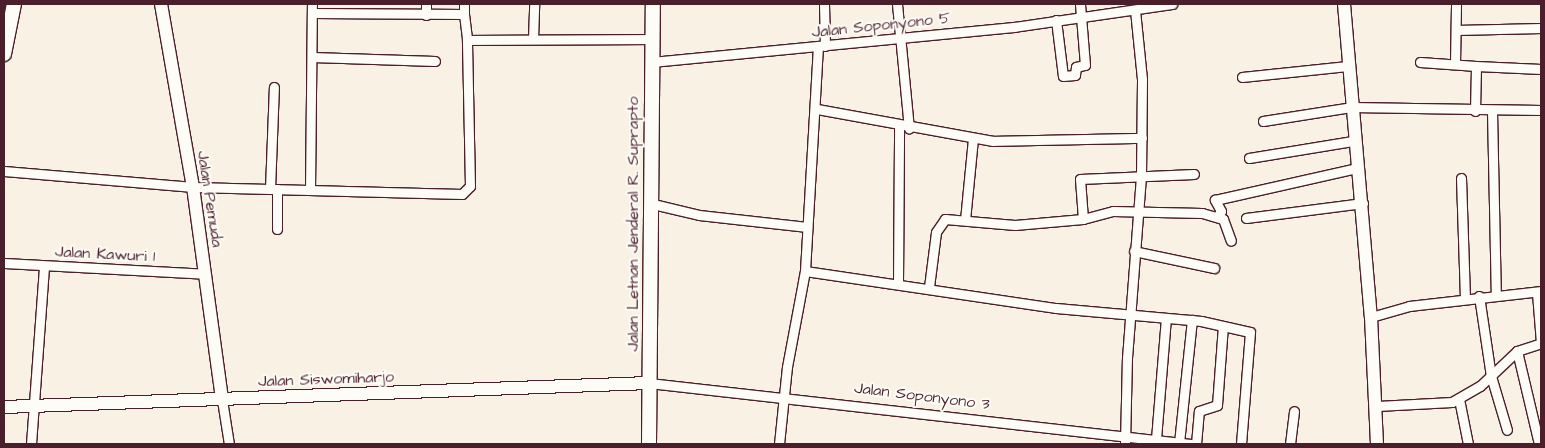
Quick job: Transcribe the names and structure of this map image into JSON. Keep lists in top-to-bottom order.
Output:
{
  "streets": {
    "main road": ["Jalan Pemuda", "Jalan Letnan Jenderal R. Suprapto", "Jalan Siswomiharjo"],
    "street": ["Jalan Soponyono 5", "Jalan Kawuri 1", "Jalan Soponyono 3"]
  },
  "crossings": [
    ["Jalan Soponyono 5", "Jalan Letnan Jenderal R. Suprapto"],
    ["Jalan Pemuda", "Jalan Kawuri 1"],
    ["Jalan Pemuda", "Jalan Siswomiharjo"],
    ["Jalan Letnan Jenderal R. Suprapto", "Jalan Siswomiharjo"],
    ["Jalan Letnan Jenderal R. Suprapto", "Jalan Soponyono 3"],
    ["Jalan Siswomiharjo", "Jalan Soponyono 3"]
  ]
}
